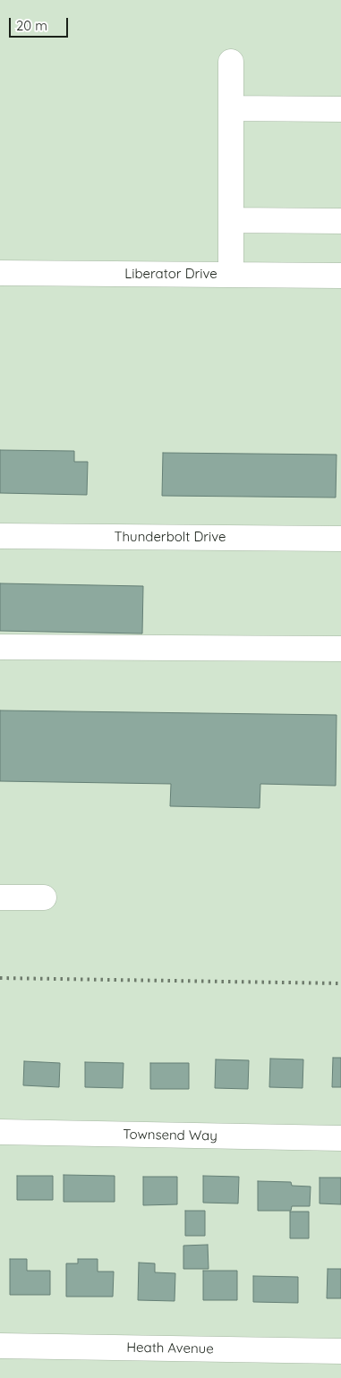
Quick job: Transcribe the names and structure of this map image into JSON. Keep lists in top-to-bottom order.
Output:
{
  "streets": {
    "street": [
      "Liberator Drive",
      "Thunderbolt Drive",
      "Townsend Way",
      "Heath Avenue"
    ]
  },
  "scale_bar": "20 m"
}
